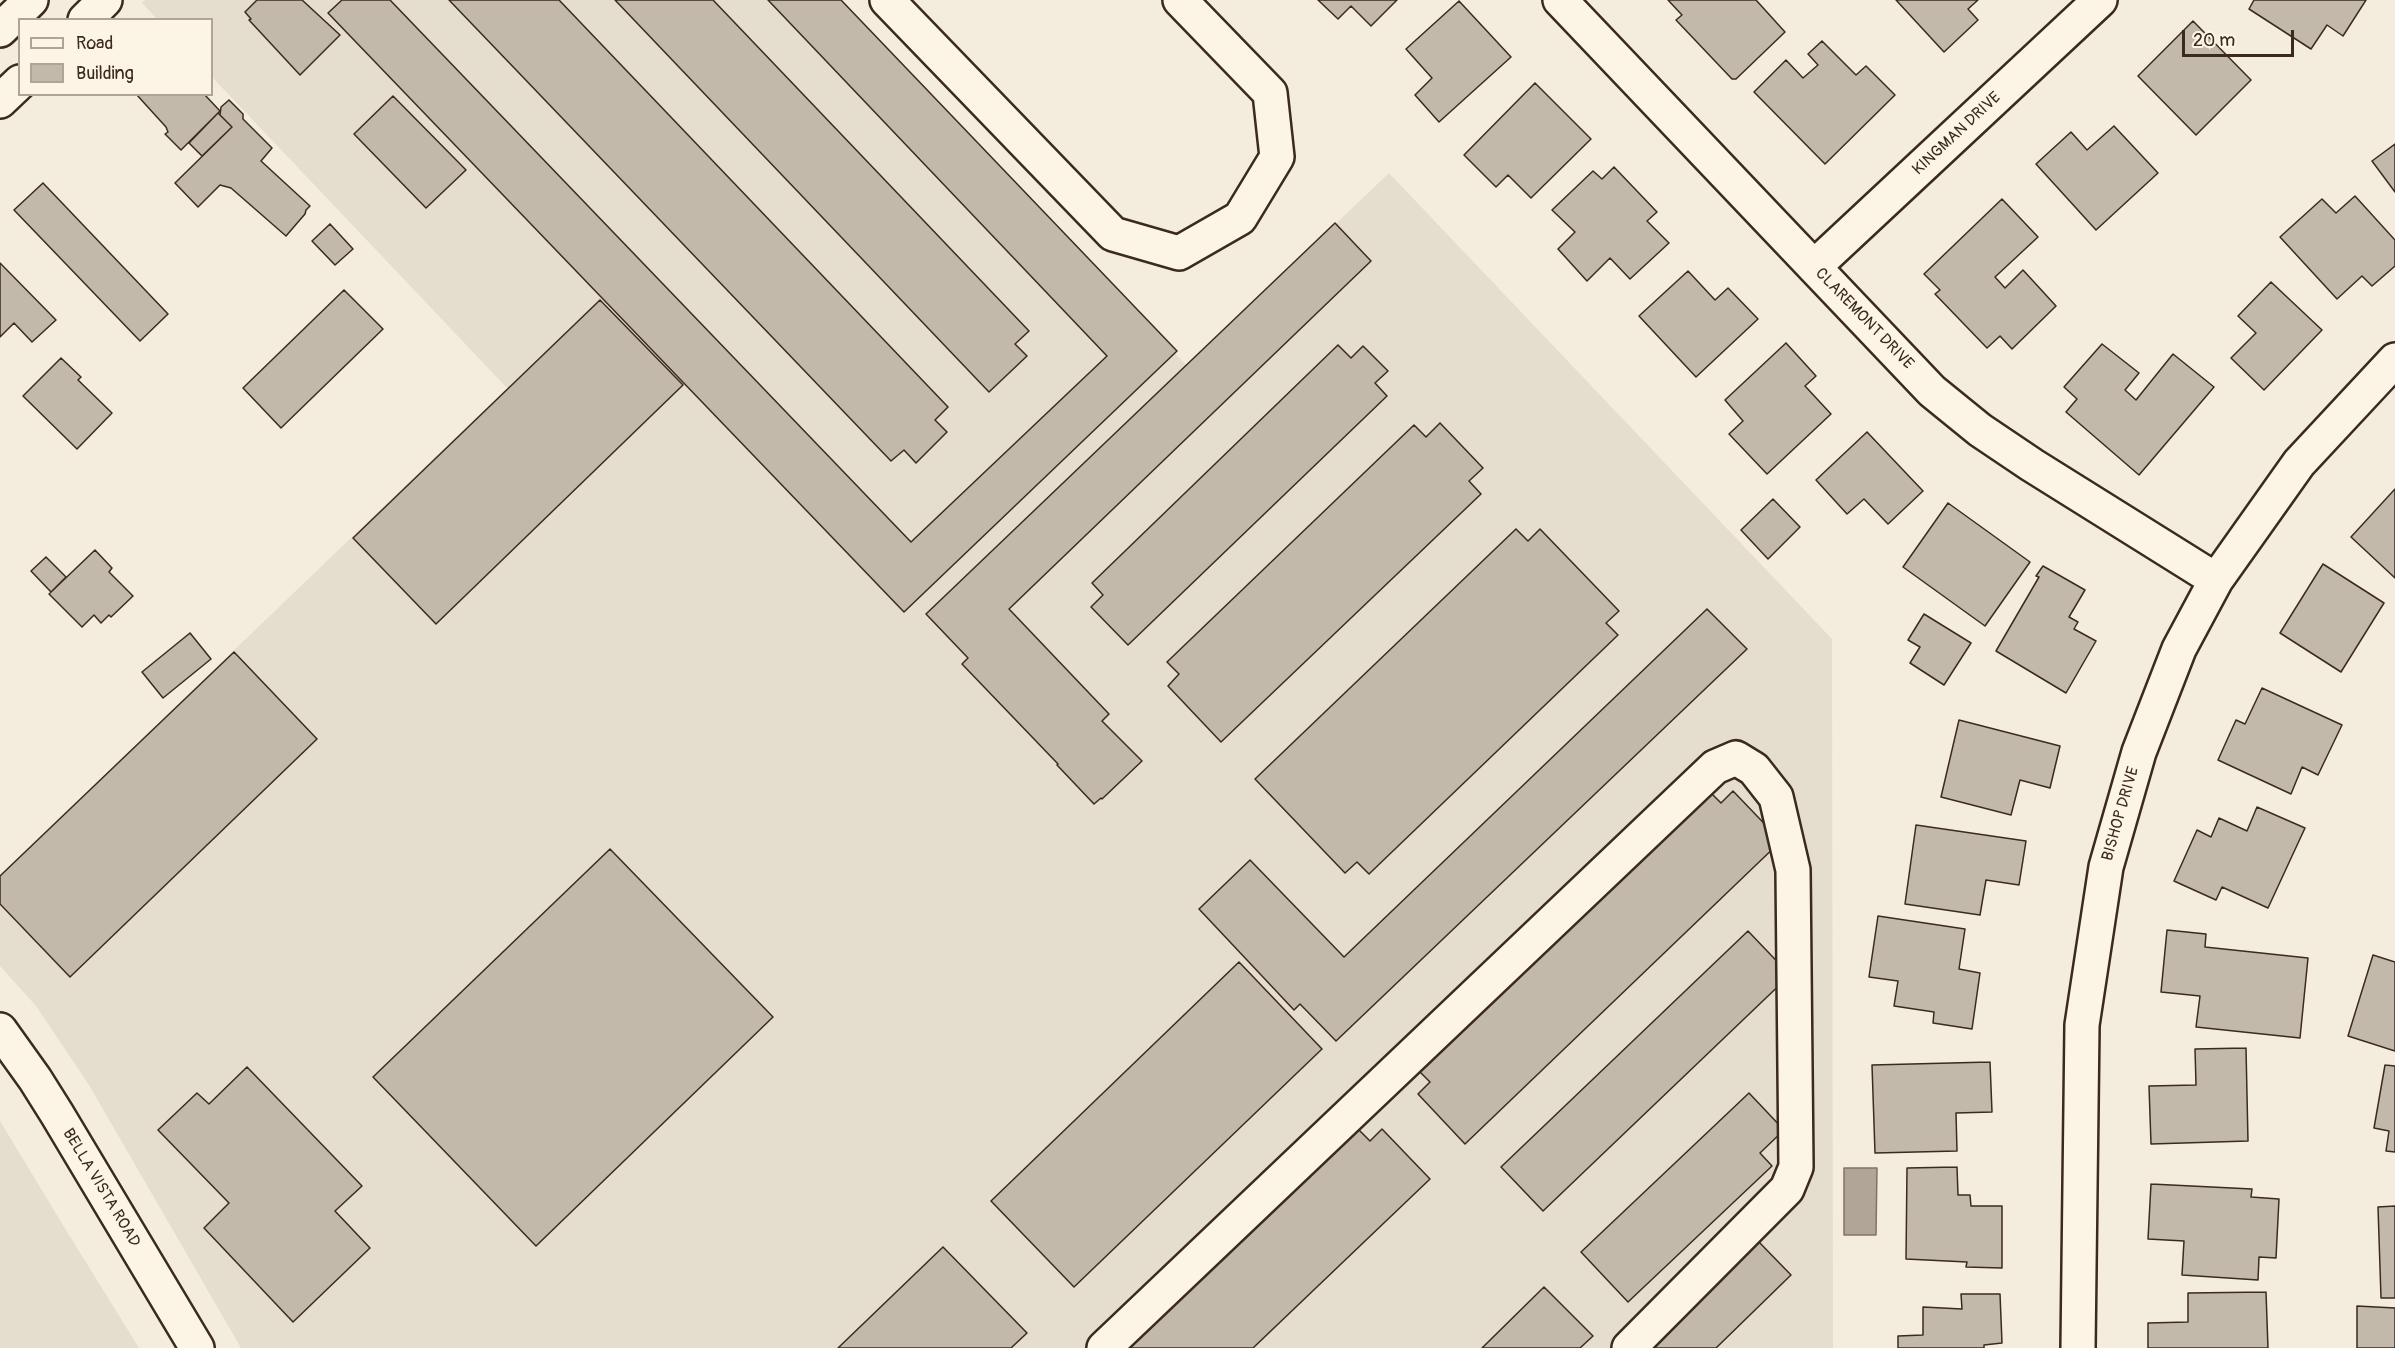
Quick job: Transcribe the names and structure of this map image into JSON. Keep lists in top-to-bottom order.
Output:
{
  "streets": {
    "street": [
      "KINGMAN DRIVE",
      "CLAREMONT DRIVE",
      "BISHOP DRIVE",
      "BELLA VISTA ROAD"
    ]
  },
  "crossings": [
    ["KINGMAN DRIVE", "CLAREMONT DRIVE"],
    ["CLAREMONT DRIVE", "BISHOP DRIVE"]
  ],
  "legend": ["Road", "Building"],
  "scale_bar": "20 m"
}
